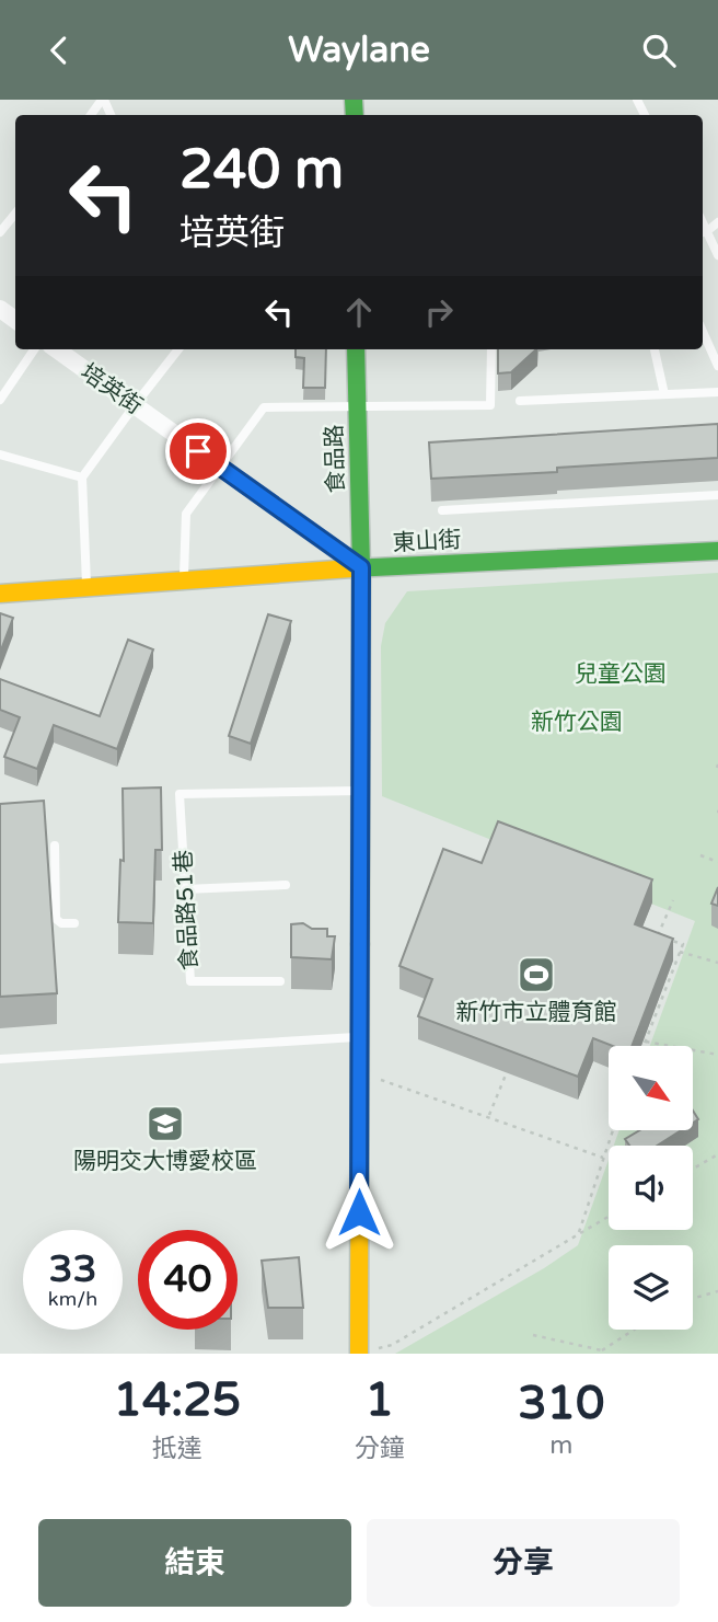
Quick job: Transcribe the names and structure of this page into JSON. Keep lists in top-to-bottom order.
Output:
{
  "streets": {
    "street": ["培英街", "食品路", "東山街"],
    "lane": ["食品路51巷"]
  },
  "crossings": [
    ["培英街", "食品路"],
    ["培英街", "東山街"],
    ["食品路", "東山街"],
    ["食品路", "食品路51巷"]
  ],
  "parks": ["兒童公園", "新竹公園"],
  "places": {
    "sports": ["新竹市立體育館"],
    "school or university": ["陽明交大博愛校區"]
  },
  "north": "bottom right",
  "page": {
    "header": "Waylane",
    "turn": ["240 m", "培英街"],
    "speed": "33 km/h",
    "limit": "40",
    "eta": [
      "14:25",
      "抵達",
      "1",
      "分鐘",
      "310",
      "m"
    ],
    "buttons": ["結束", "分享"]
  }
}
